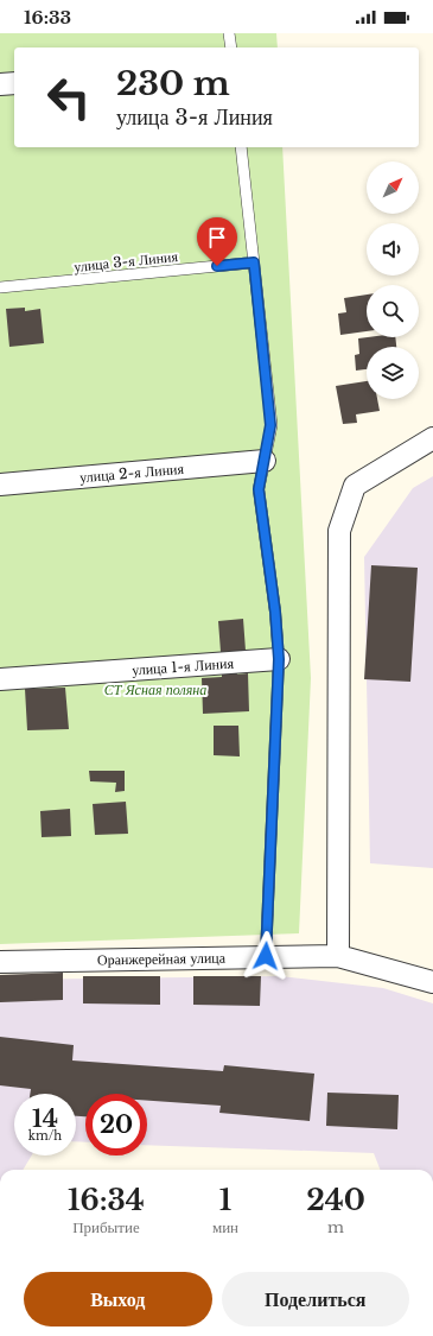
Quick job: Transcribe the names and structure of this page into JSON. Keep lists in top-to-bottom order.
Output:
{
  "streets": {
    "street": ["улица 2-я Линия", "улица 1-я Линия", "Оранжерейная улица"],
    "lane": ["улица 3-я Линия"]
  },
  "parks": ["СТ Ясная поляна"],
  "north": "top right",
  "page": {
    "status": "16:33",
    "turn": ["230 m", "улица 3-я Линия"],
    "speed": "14 km/h",
    "limit": "20",
    "eta": [
      "16:34",
      "Прибытие",
      "1",
      "мин",
      "240",
      "m"
    ],
    "buttons": ["Выход", "Поделиться"]
  }
}
